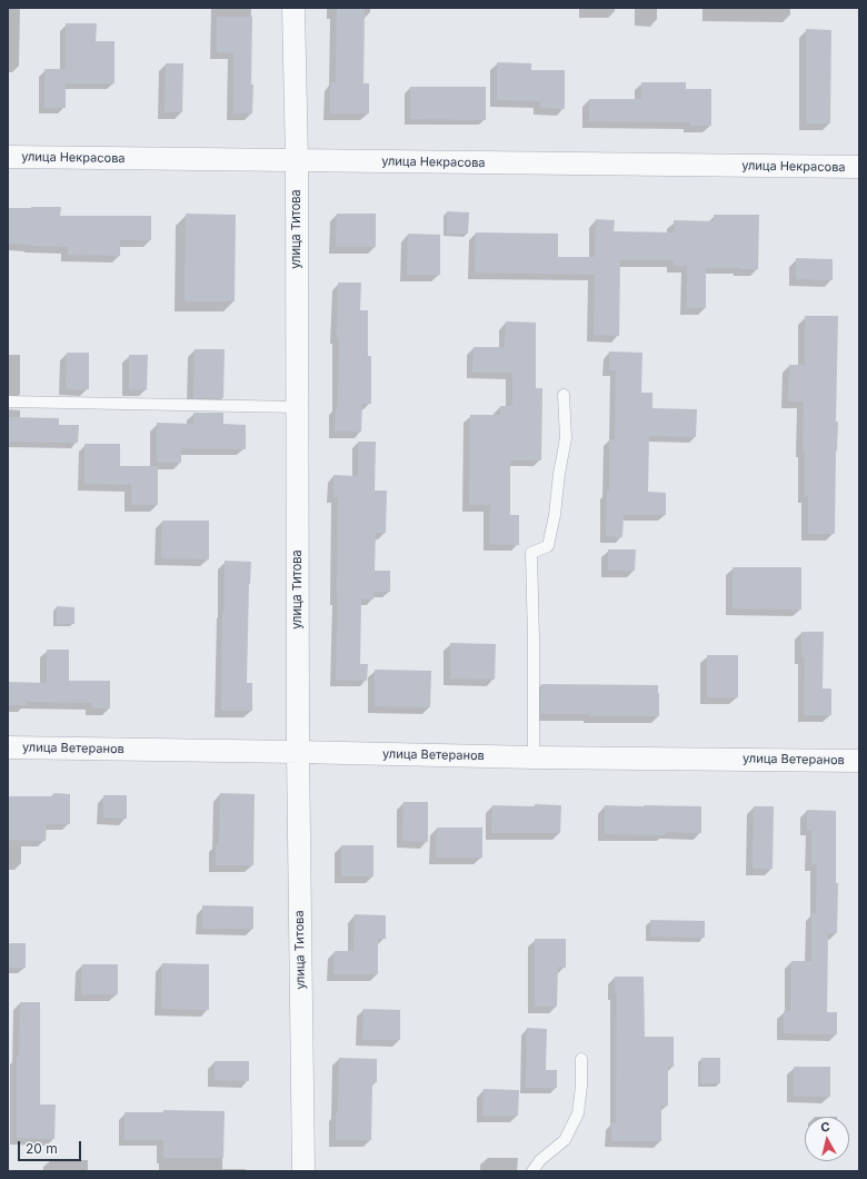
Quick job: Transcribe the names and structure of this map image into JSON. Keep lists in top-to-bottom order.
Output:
{
  "streets": {
    "street": ["улица Некрасова", "улица Титова", "улица Ветеранов"]
  },
  "crossings": [
    ["улица Некрасова", "улица Титова"],
    ["улица Титова", "улица Ветеранов"]
  ],
  "scale_bar": "20 m",
  "north": "top"
}
